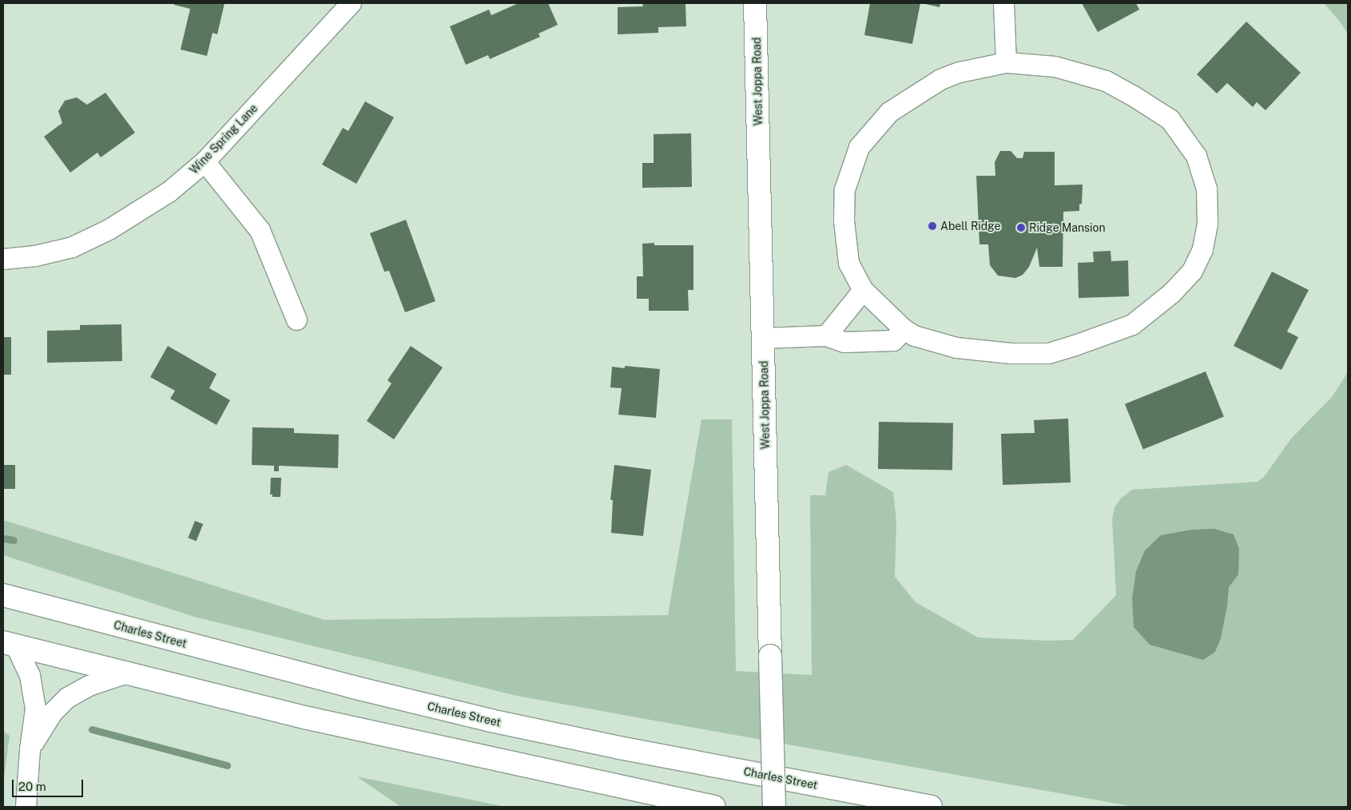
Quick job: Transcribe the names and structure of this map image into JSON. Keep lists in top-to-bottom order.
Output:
{
  "streets": {
    "main road": ["West Joppa Road", "Charles Street"],
    "street": ["Wine Spring Lane"]
  },
  "places": ["Abell Ridge", "Ridge Mansion"],
  "scale_bar": "20 m"
}
